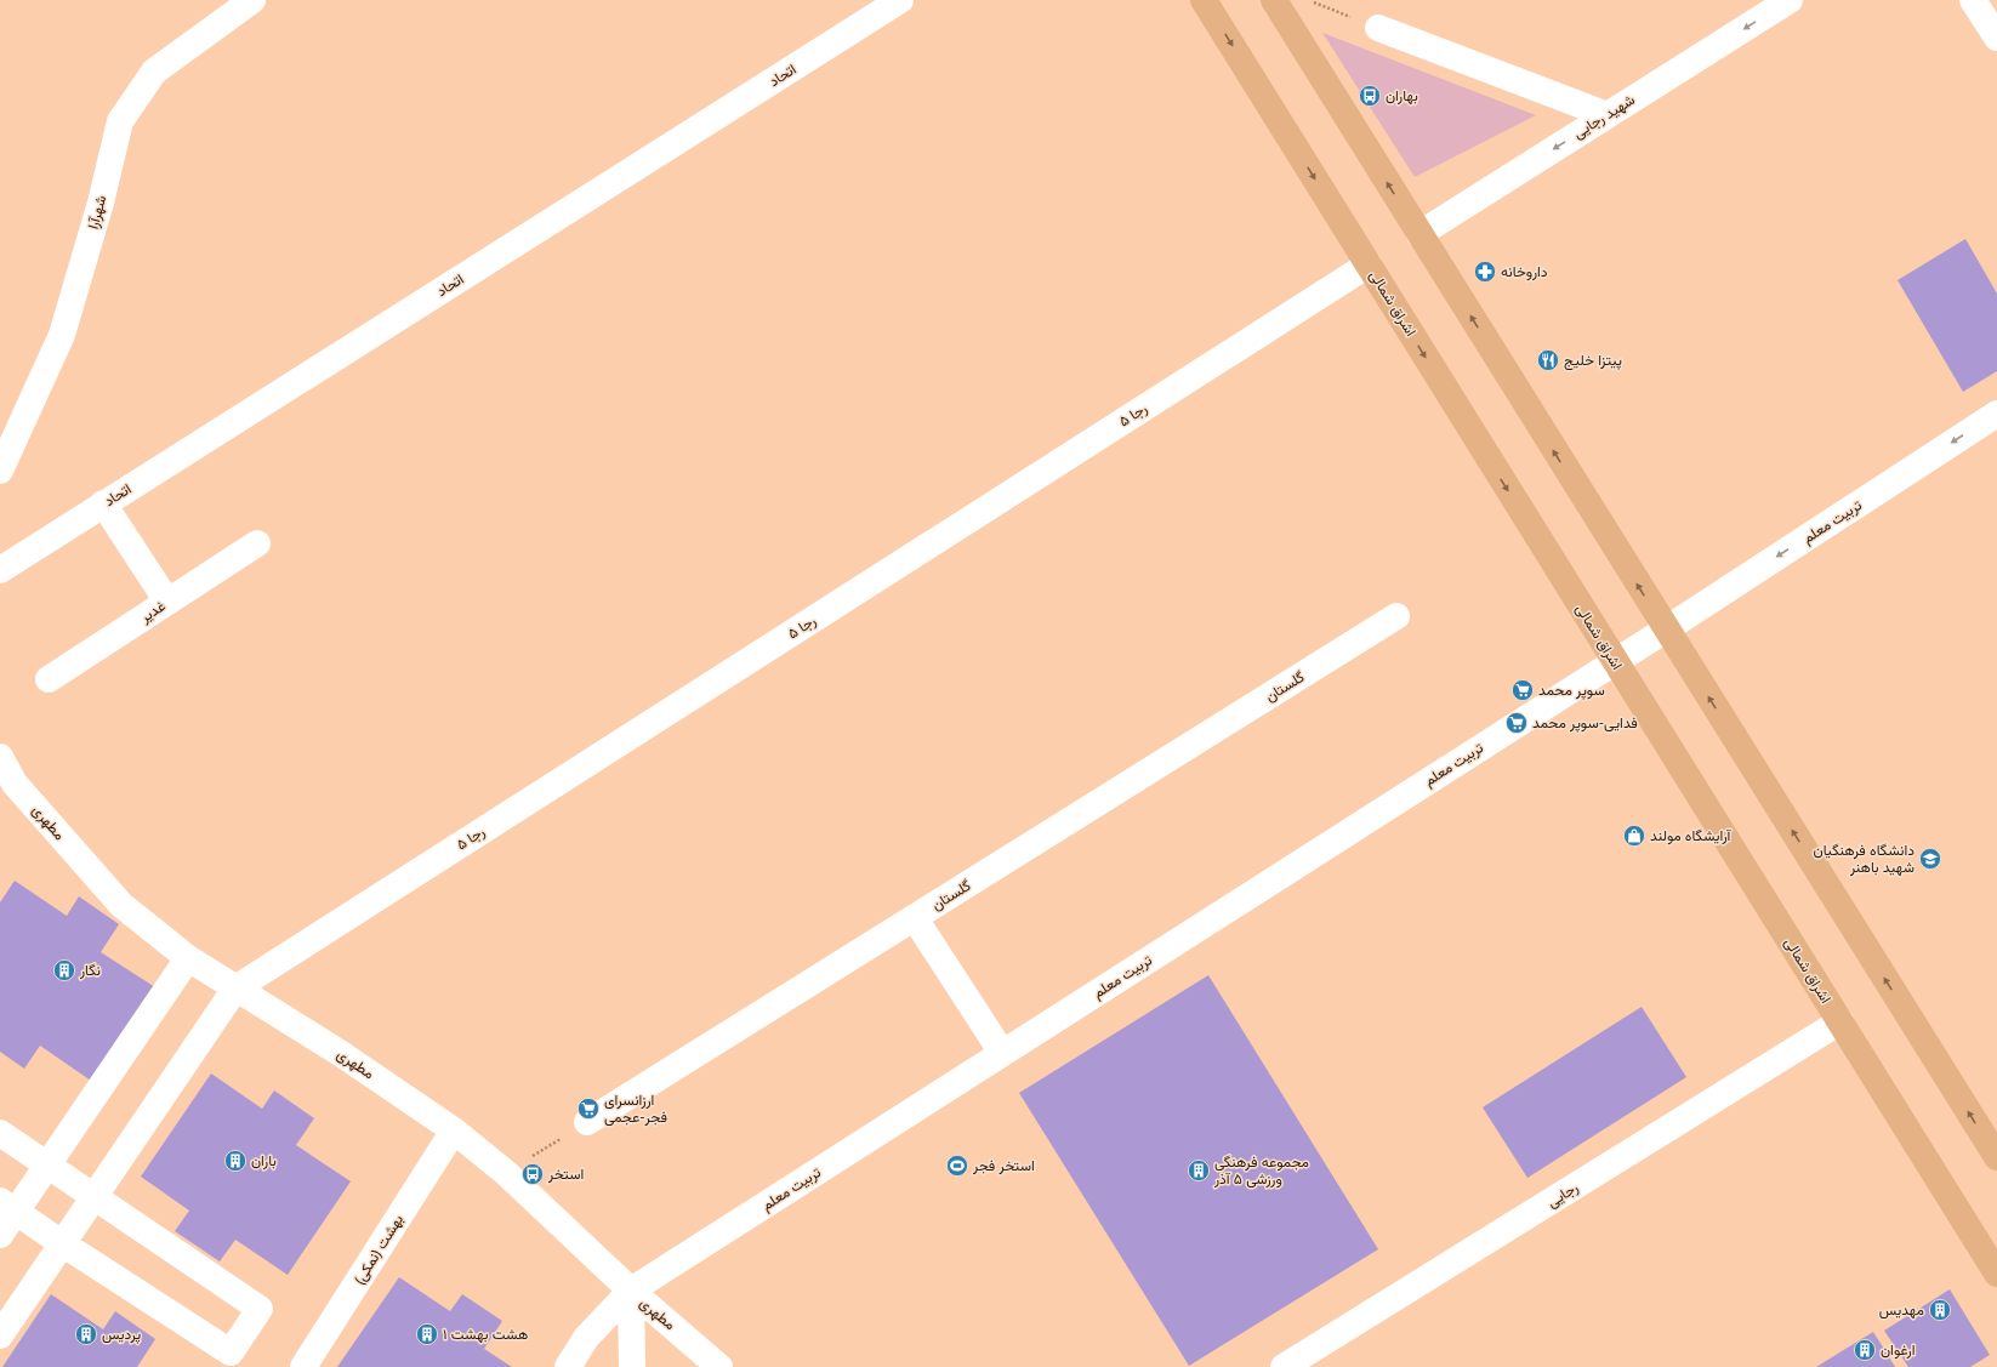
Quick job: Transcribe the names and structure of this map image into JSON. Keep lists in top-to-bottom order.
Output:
{
  "streets": {
    "main road": ["اشراق شمالی"],
    "street": [
      "اتحاد",
      "شهید رجایی",
      "شهرآرا",
      "رجا ۵",
      "تربیت معلم",
      "غدیر",
      "گلستان",
      "مطهری",
      "رجایی",
      "بهشت (نمکی)"
    ]
  },
  "crossings": [
    ["اشراق شمالی", "رجا ۵"],
    ["اشراق شمالی", "تربیت معلم"],
    ["اشراق شمالی", "رجایی"],
    ["رجا ۵", "مطهری"],
    ["تربیت معلم", "مطهری"],
    ["مطهری", "بهشت (نمکی)"]
  ],
  "one_way": ["شهید رجایی"],
  "places": {
    "bus stop": ["بهاران", "استخر"],
    "pharmacy": ["داروخانه"],
    "restaurant": ["پیتزا خلیج"],
    "supermarket": ["سوپر محمد", "فدایی-سوپر محمد", "ارزانسرای فجر-عجمی"],
    "shop": ["آرایشگاه مولند"],
    "school or university": ["دانشگاه فرهنگیان شهید باهنر"],
    "building": [
      "نگار",
      "باران",
      "مجموعه فرهنگی ورزشی ۵ آذر",
      "مهدیس",
      "پردیس",
      "هشت بهشت ۱",
      "ارغوان"
    ],
    "sports": ["استخر فجر"]
  }
}
